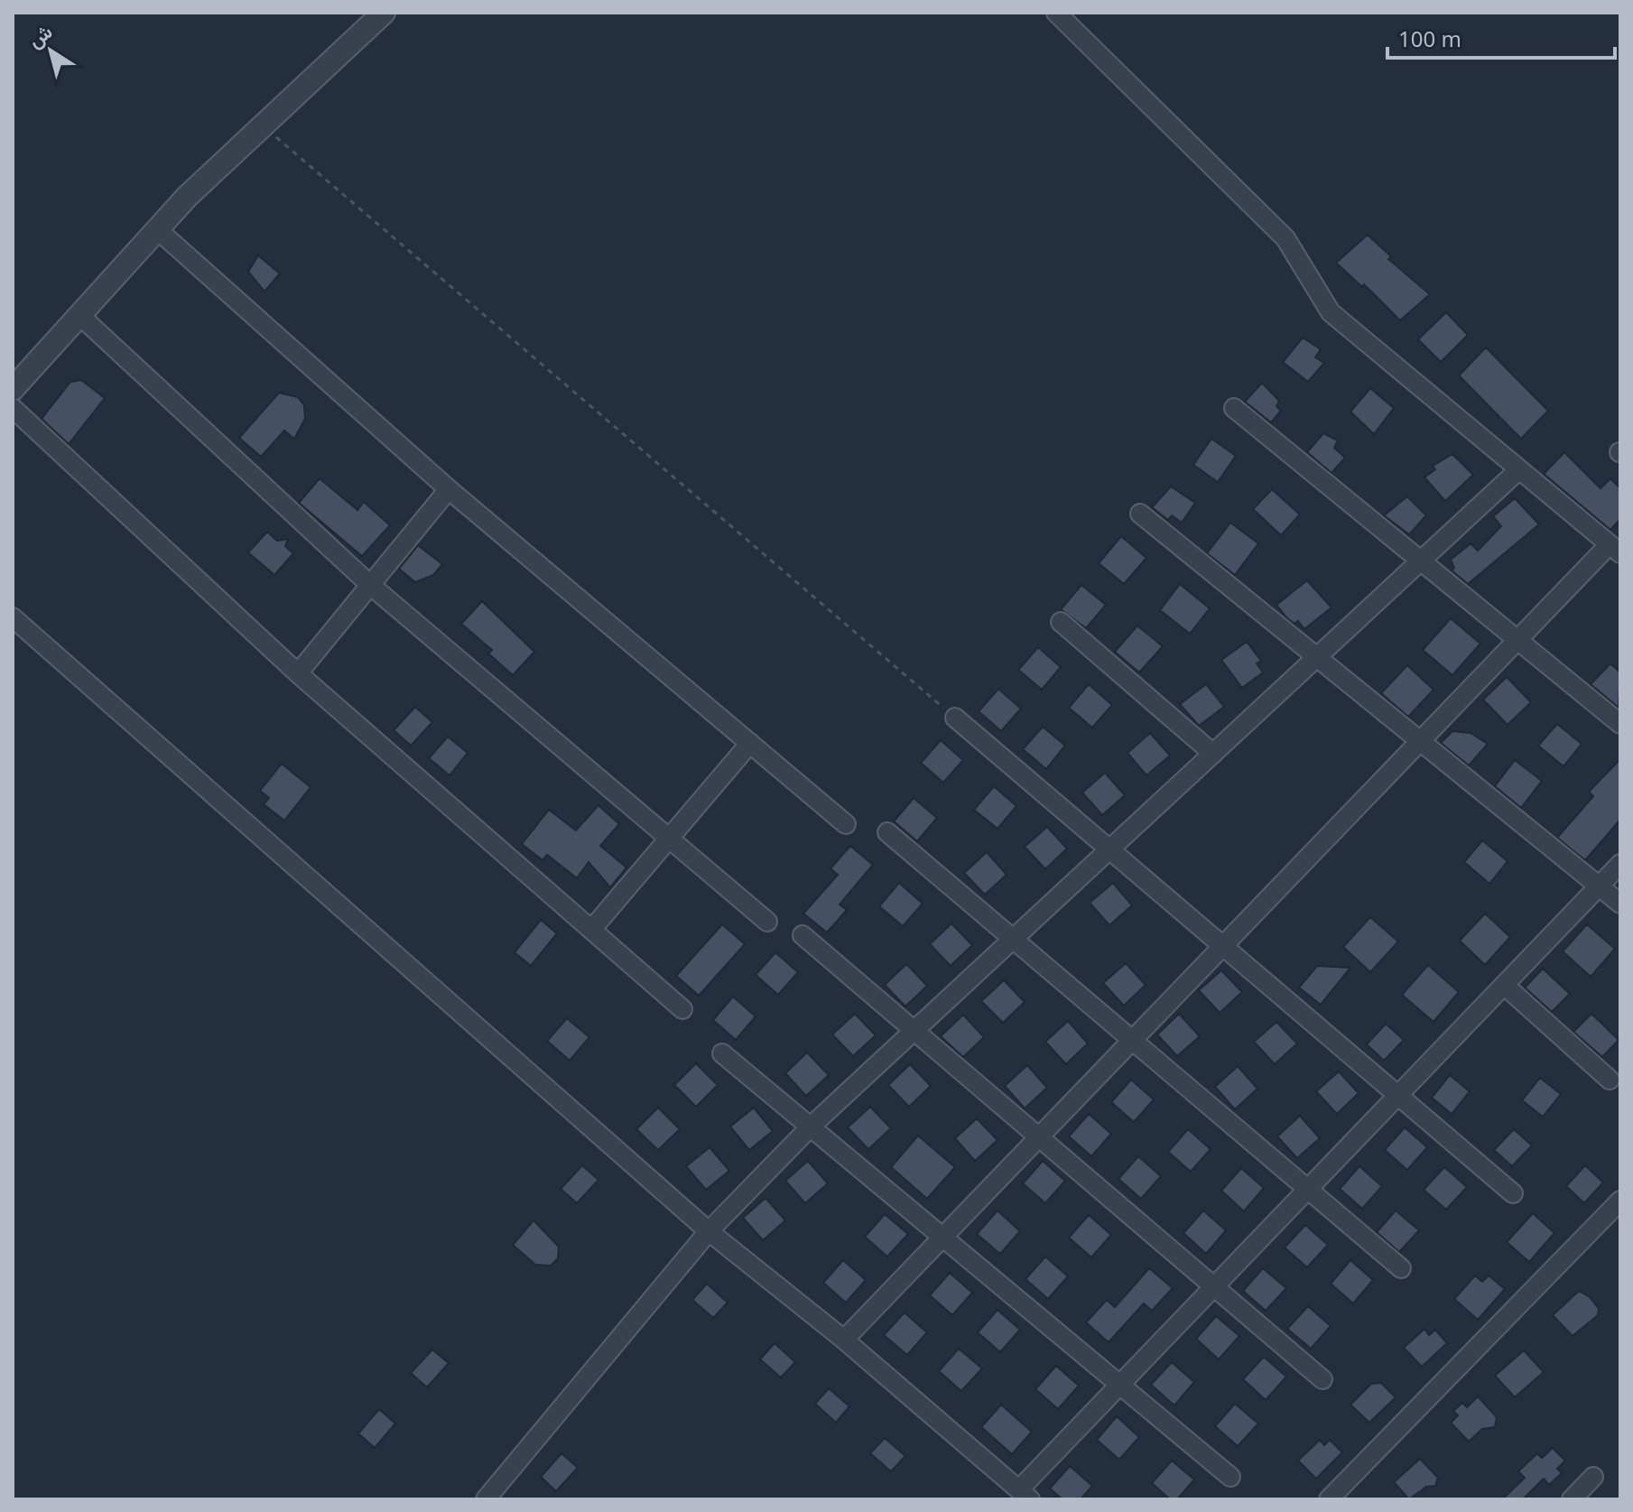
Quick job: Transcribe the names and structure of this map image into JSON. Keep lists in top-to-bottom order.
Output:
{
  "scale_bar": "100 m",
  "north": "top left"
}
